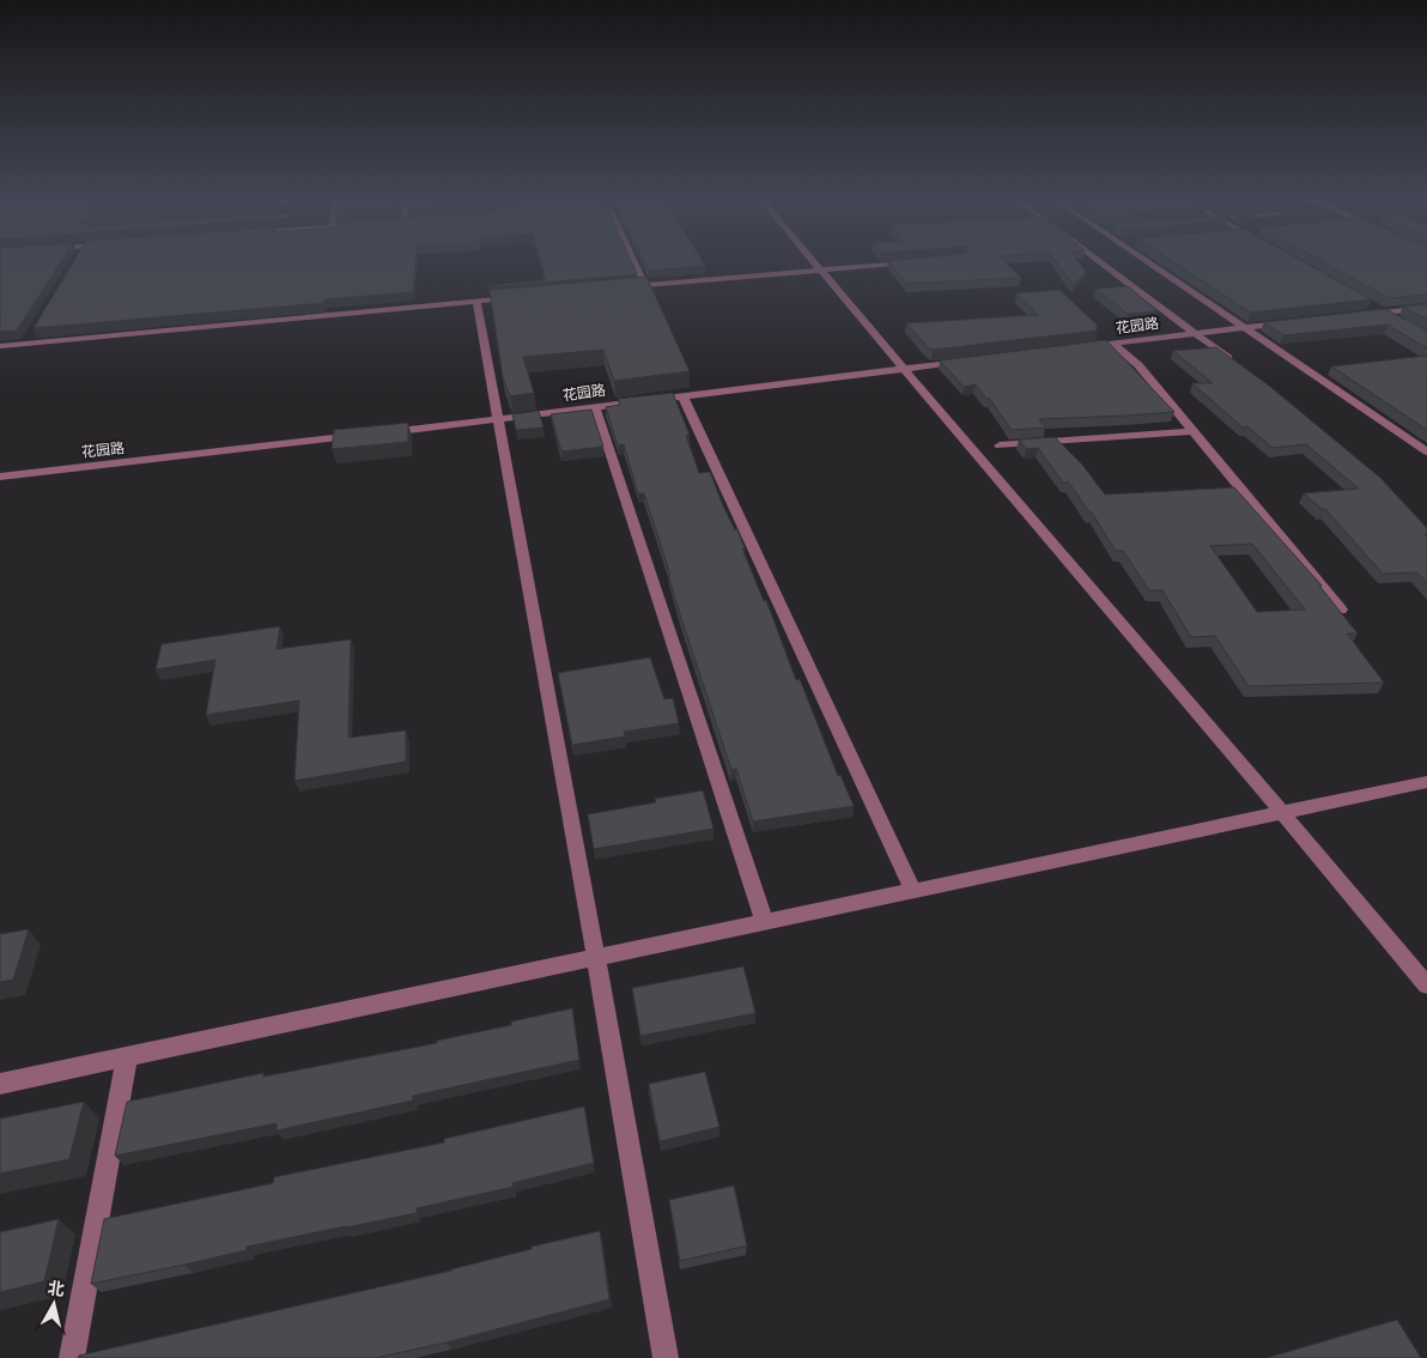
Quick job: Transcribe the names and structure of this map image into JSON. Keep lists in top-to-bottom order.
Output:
{
  "streets": {
    "street": ["花园路"]
  },
  "north": "top"
}
